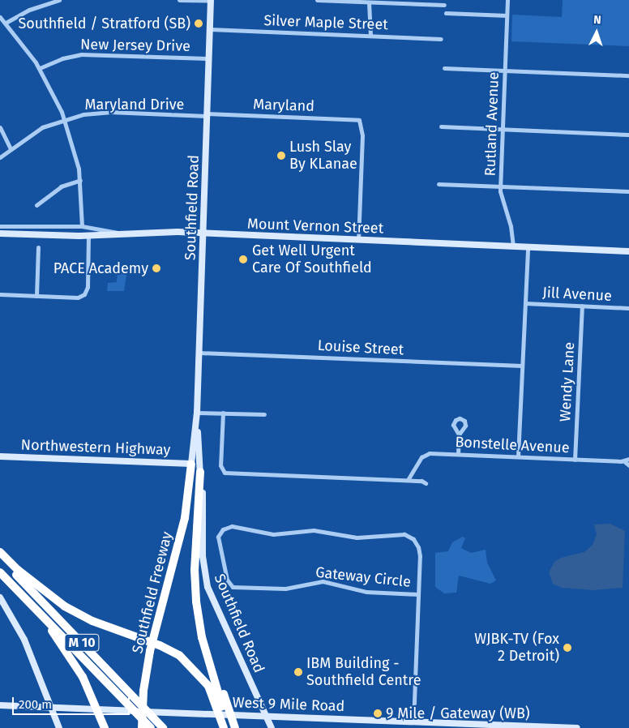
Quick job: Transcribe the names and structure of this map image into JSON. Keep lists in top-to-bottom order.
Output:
{
  "streets": {
    "highway": ["Southfield Freeway", "M 10"],
    "main road": [
      "Southfield Road",
      "Mount Vernon Street",
      "Northwestern Highway",
      "West 9 Mile Road"
    ],
    "street": [
      "Silver Maple Street",
      "New Jersey Drive",
      "Maryland Drive",
      "Maryland",
      "Rutland Avenue",
      "Jill Avenue",
      "Louise Street",
      "Wendy Lane",
      "Bonstelle Avenue",
      "Gateway Circle"
    ]
  },
  "crossings": [
    ["Silver Maple Street", "Southfield Road"],
    ["New Jersey Drive", "Southfield Road"],
    ["Maryland Drive", "Maryland"],
    ["Maryland Drive", "Southfield Road"],
    ["Maryland", "Southfield Road"],
    ["Maryland", "Mount Vernon Street"],
    ["Rutland Avenue", "Mount Vernon Street"],
    ["Southfield Road", "Mount Vernon Street"],
    ["Southfield Road", "Louise Street"],
    ["Southfield Road", "Northwestern Highway"],
    ["Southfield Road", "Southfield Freeway"],
    ["Southfield Road", "West 9 Mile Road"],
    ["Jill Avenue", "Wendy Lane"],
    ["Wendy Lane", "Bonstelle Avenue"],
    ["Northwestern Highway", "Southfield Freeway"],
    ["Gateway Circle", "West 9 Mile Road"]
  ],
  "places": [
    "Southfield / Stratford (SB)",
    "Lush Slay By KLanae",
    "Get Well Urgent Care Of Southfield",
    "PACE Academy",
    "WJBK-TV (Fox 2 Detroit)",
    "IBM Building - Southfield Centre",
    "9 Mile / Gateway (WB)"
  ],
  "scale_bar": "200 m",
  "north": "top"
}
